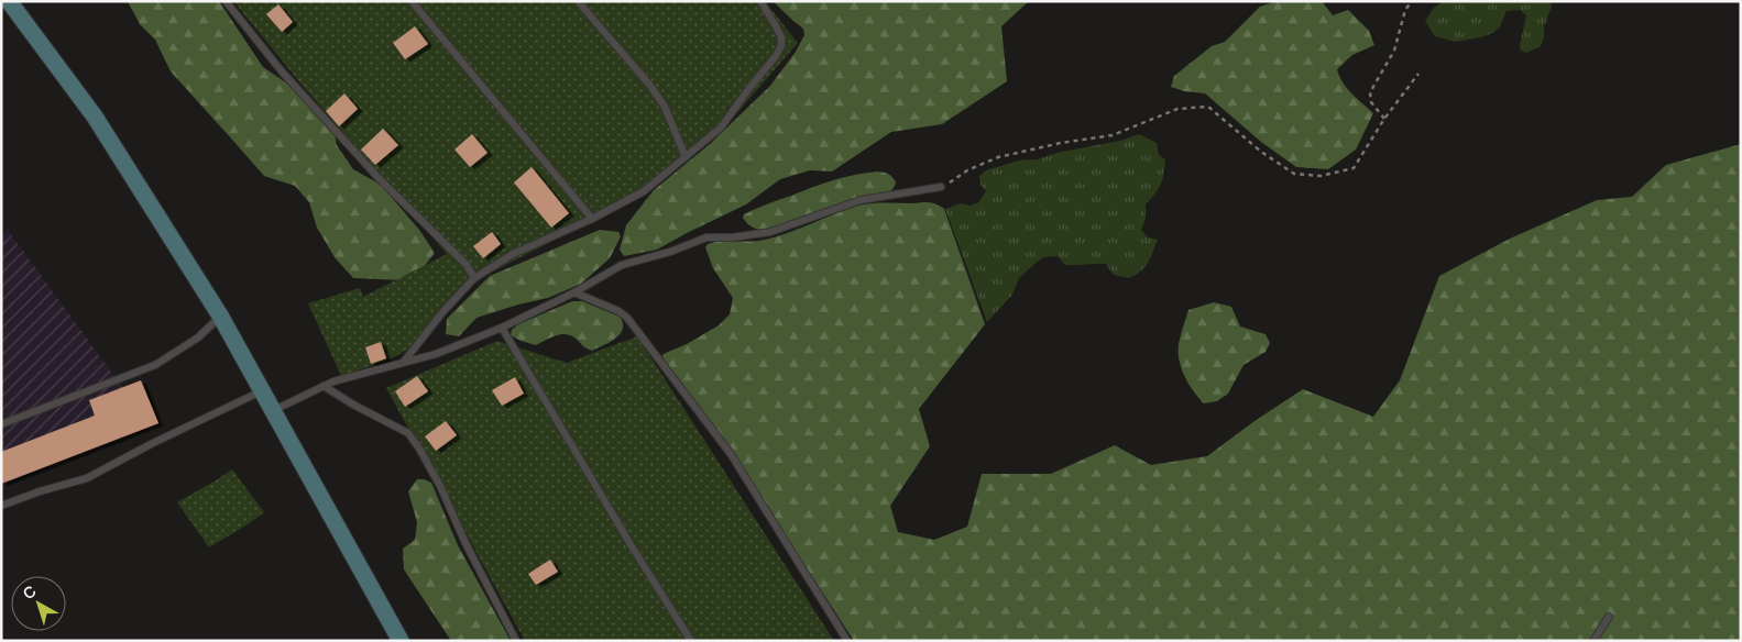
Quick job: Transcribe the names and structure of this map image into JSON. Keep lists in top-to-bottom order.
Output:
{
  "north": "top left"
}
